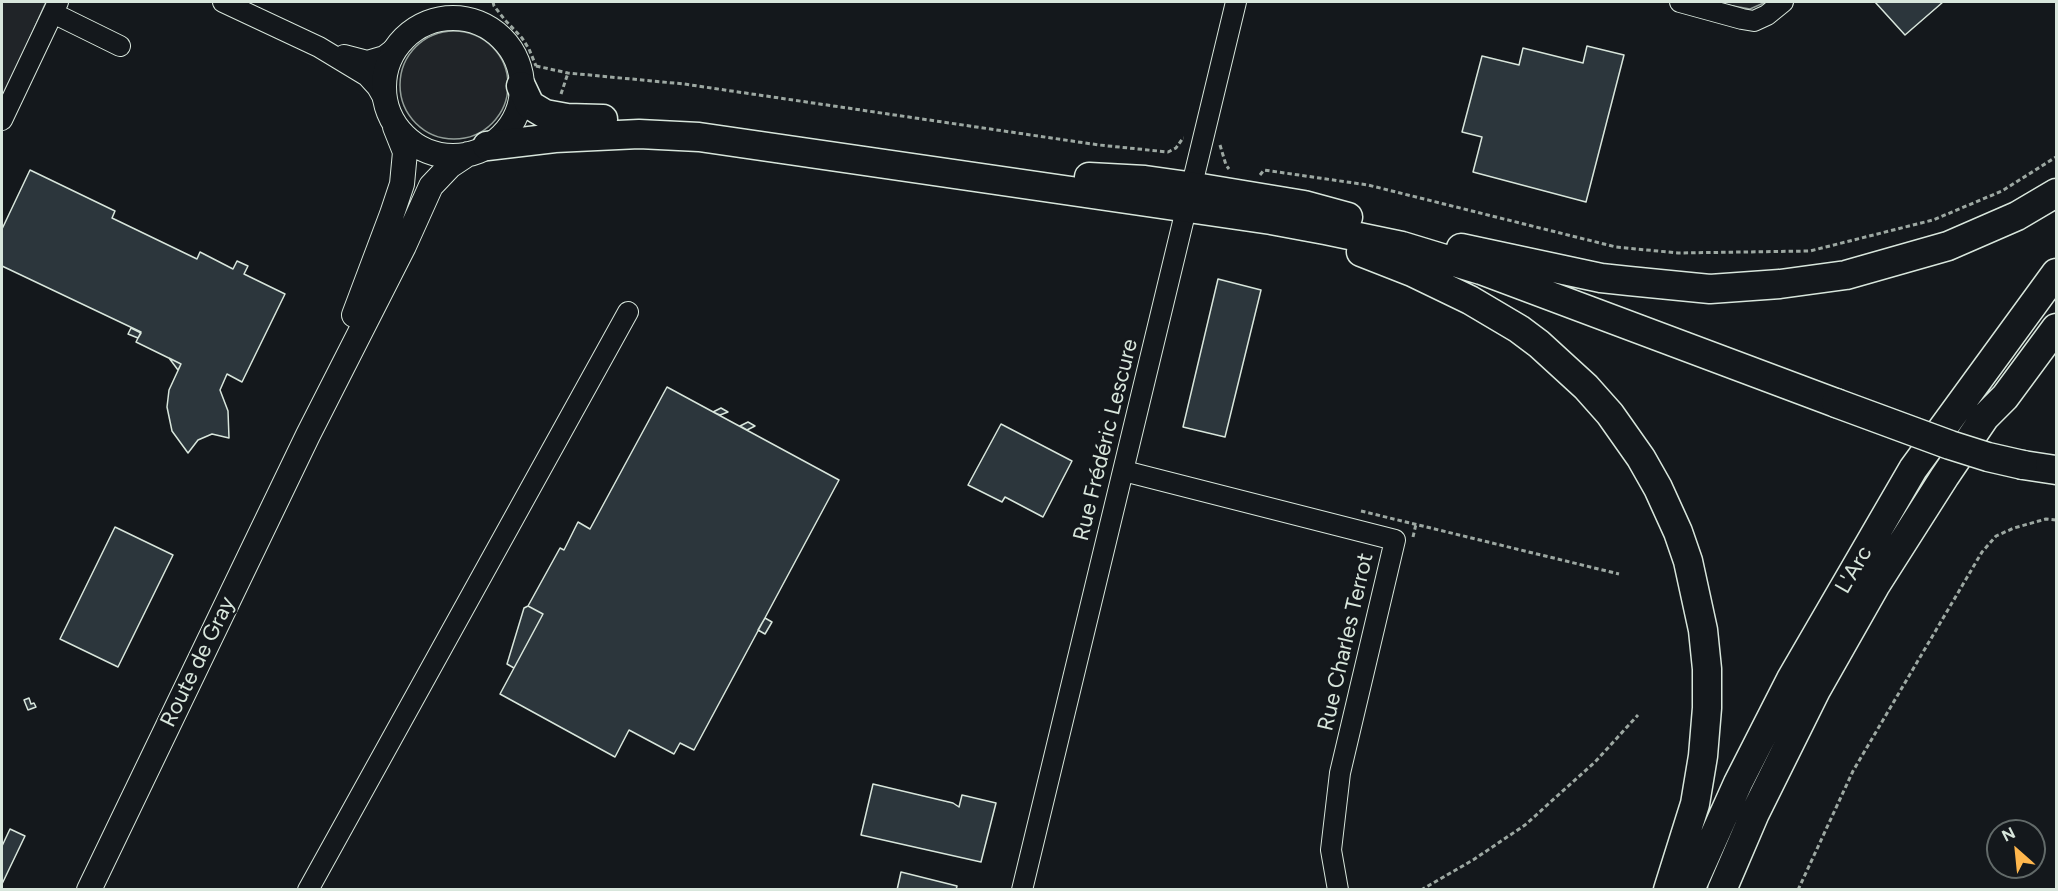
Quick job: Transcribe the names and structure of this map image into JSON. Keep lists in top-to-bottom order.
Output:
{
  "streets": {
    "highway": ["L'Arc"],
    "main road": ["Route de Gray"],
    "street": ["Rue Frédéric Lescure", "Rue Charles Terrot"]
  },
  "crossings": [
    ["Rue Frédéric Lescure", "Rue Charles Terrot"]
  ],
  "north": "top left"
}
